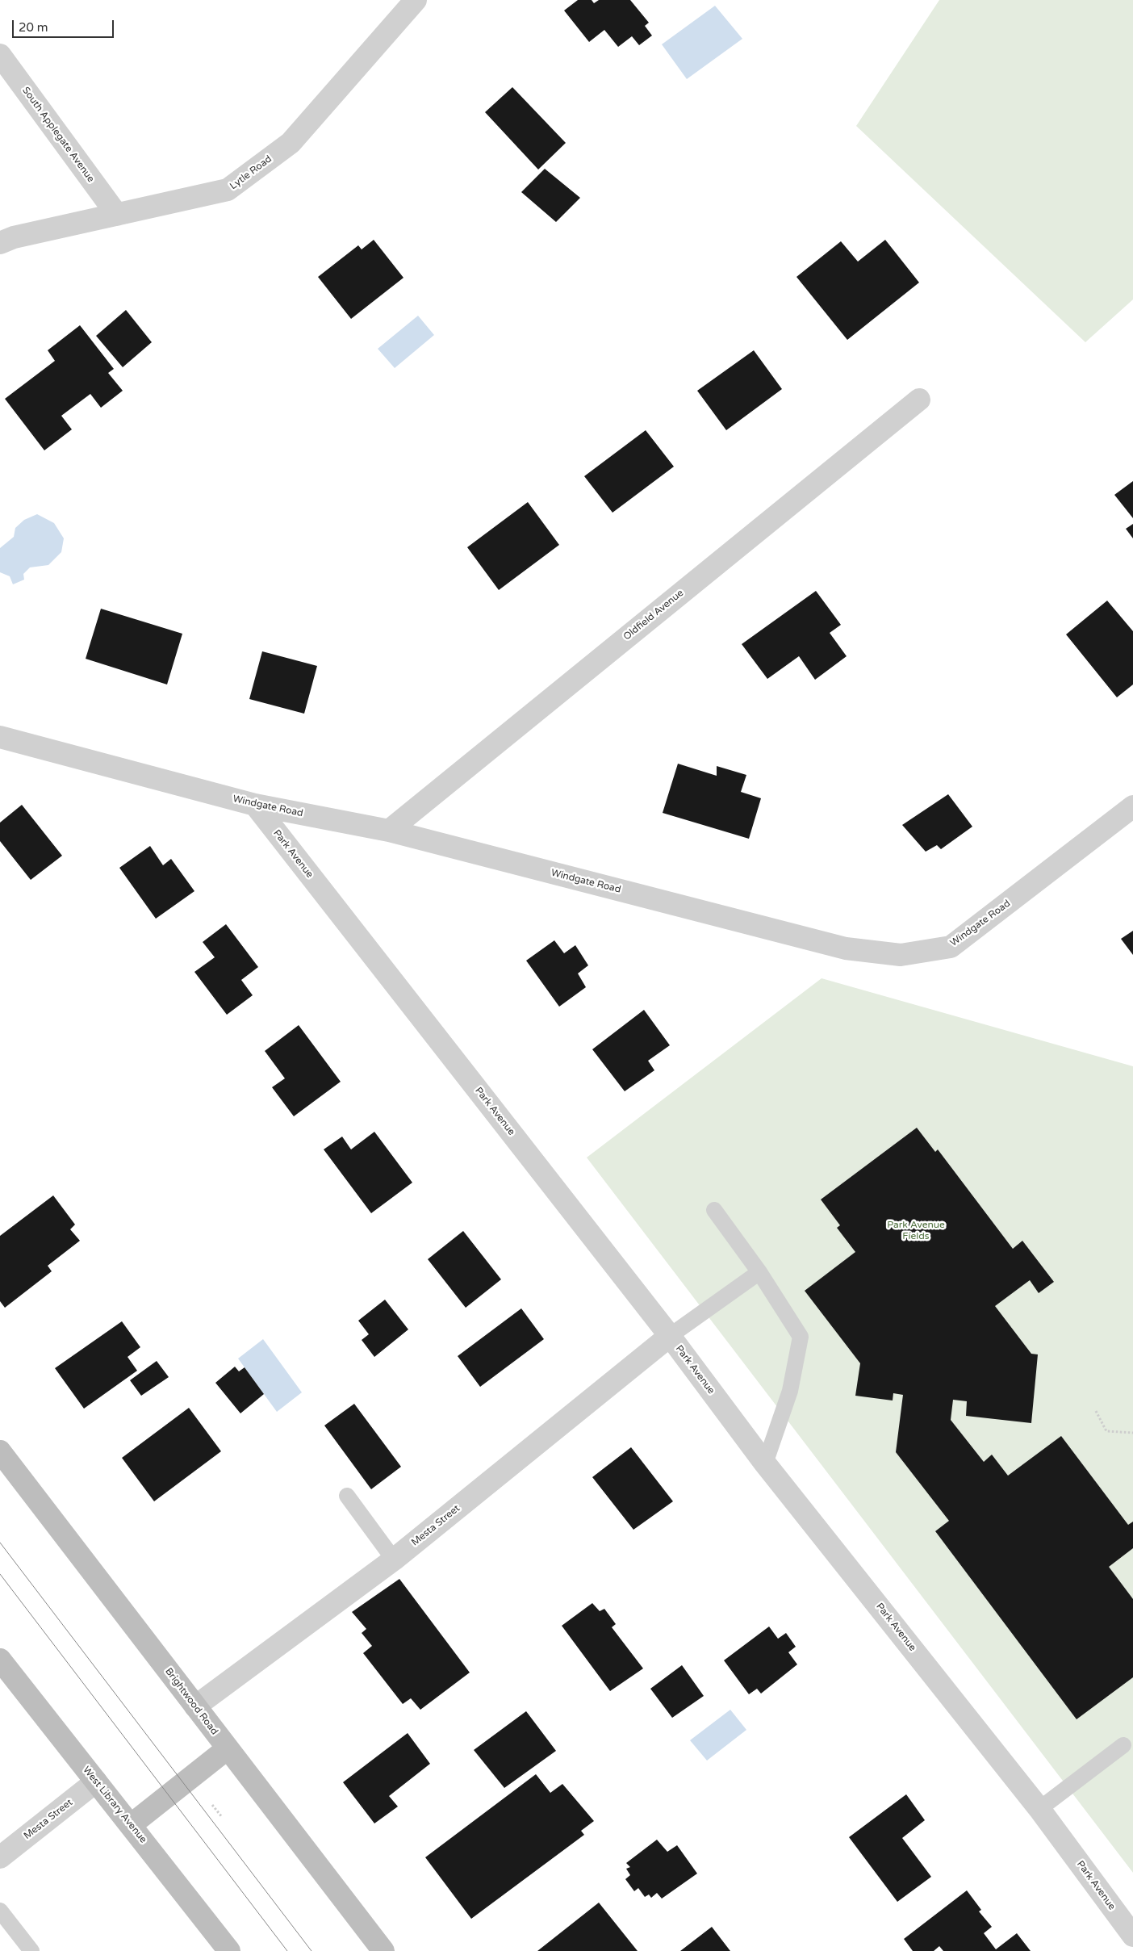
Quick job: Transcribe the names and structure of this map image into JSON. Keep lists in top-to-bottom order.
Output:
{
  "streets": {
    "street": [
      "South Applegate Avenue",
      "Lytle Road",
      "Oldfield Avenue",
      "Windgate Road",
      "Park Avenue",
      "Mesta Street",
      "Brightwood Road",
      "West Library Avenue"
    ]
  },
  "crossings": [
    ["South Applegate Avenue", "Lytle Road"],
    ["Oldfield Avenue", "Windgate Road"],
    ["Windgate Road", "Park Avenue"],
    ["Park Avenue", "Mesta Street"],
    ["Mesta Street", "Brightwood Road"],
    ["Mesta Street", "West Library Avenue"]
  ],
  "parks": ["Park Avenue Fields"],
  "scale_bar": "20 m"
}
